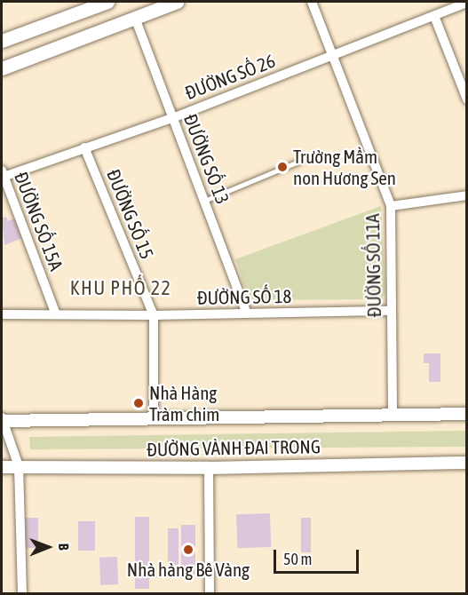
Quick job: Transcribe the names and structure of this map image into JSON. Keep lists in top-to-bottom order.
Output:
{
  "streets": {
    "street": [
      "ĐƯỜNG SỐ 26",
      "ĐƯỜNG SỐ 13",
      "ĐƯỜNG SỐ 15",
      "ĐƯỜNG SỐ 15A",
      "ĐƯỜNG SỐ 11A",
      "ĐƯỜNG SỐ 18",
      "ĐƯỜNG VÀNH ĐAI TRONG"
    ]
  },
  "crossings": [
    ["ĐƯỜNG SỐ 26", "ĐƯỜNG SỐ 13"],
    ["ĐƯỜNG SỐ 26", "ĐƯỜNG SỐ 15"],
    ["ĐƯỜNG SỐ 26", "ĐƯỜNG SỐ 15A"],
    ["ĐƯỜNG SỐ 26", "ĐƯỜNG SỐ 11A"],
    ["ĐƯỜNG SỐ 13", "ĐƯỜNG SỐ 18"],
    ["ĐƯỜNG SỐ 15", "ĐƯỜNG SỐ 18"],
    ["ĐƯỜNG SỐ 15", "ĐƯỜNG VÀNH ĐAI TRONG"],
    ["ĐƯỜNG SỐ 15A", "ĐƯỜNG SỐ 18"],
    ["ĐƯỜNG SỐ 11A", "ĐƯỜNG SỐ 18"],
    ["ĐƯỜNG SỐ 11A", "ĐƯỜNG VÀNH ĐAI TRONG"]
  ],
  "districts": ["KHU PHỐ 22"],
  "places": ["Trường Mầm non Hương Sen", "Nhà Hàng Tràm chim", "Nhà hàng Bê Vàng"],
  "scale_bar": "50 m",
  "north": "right"
}
